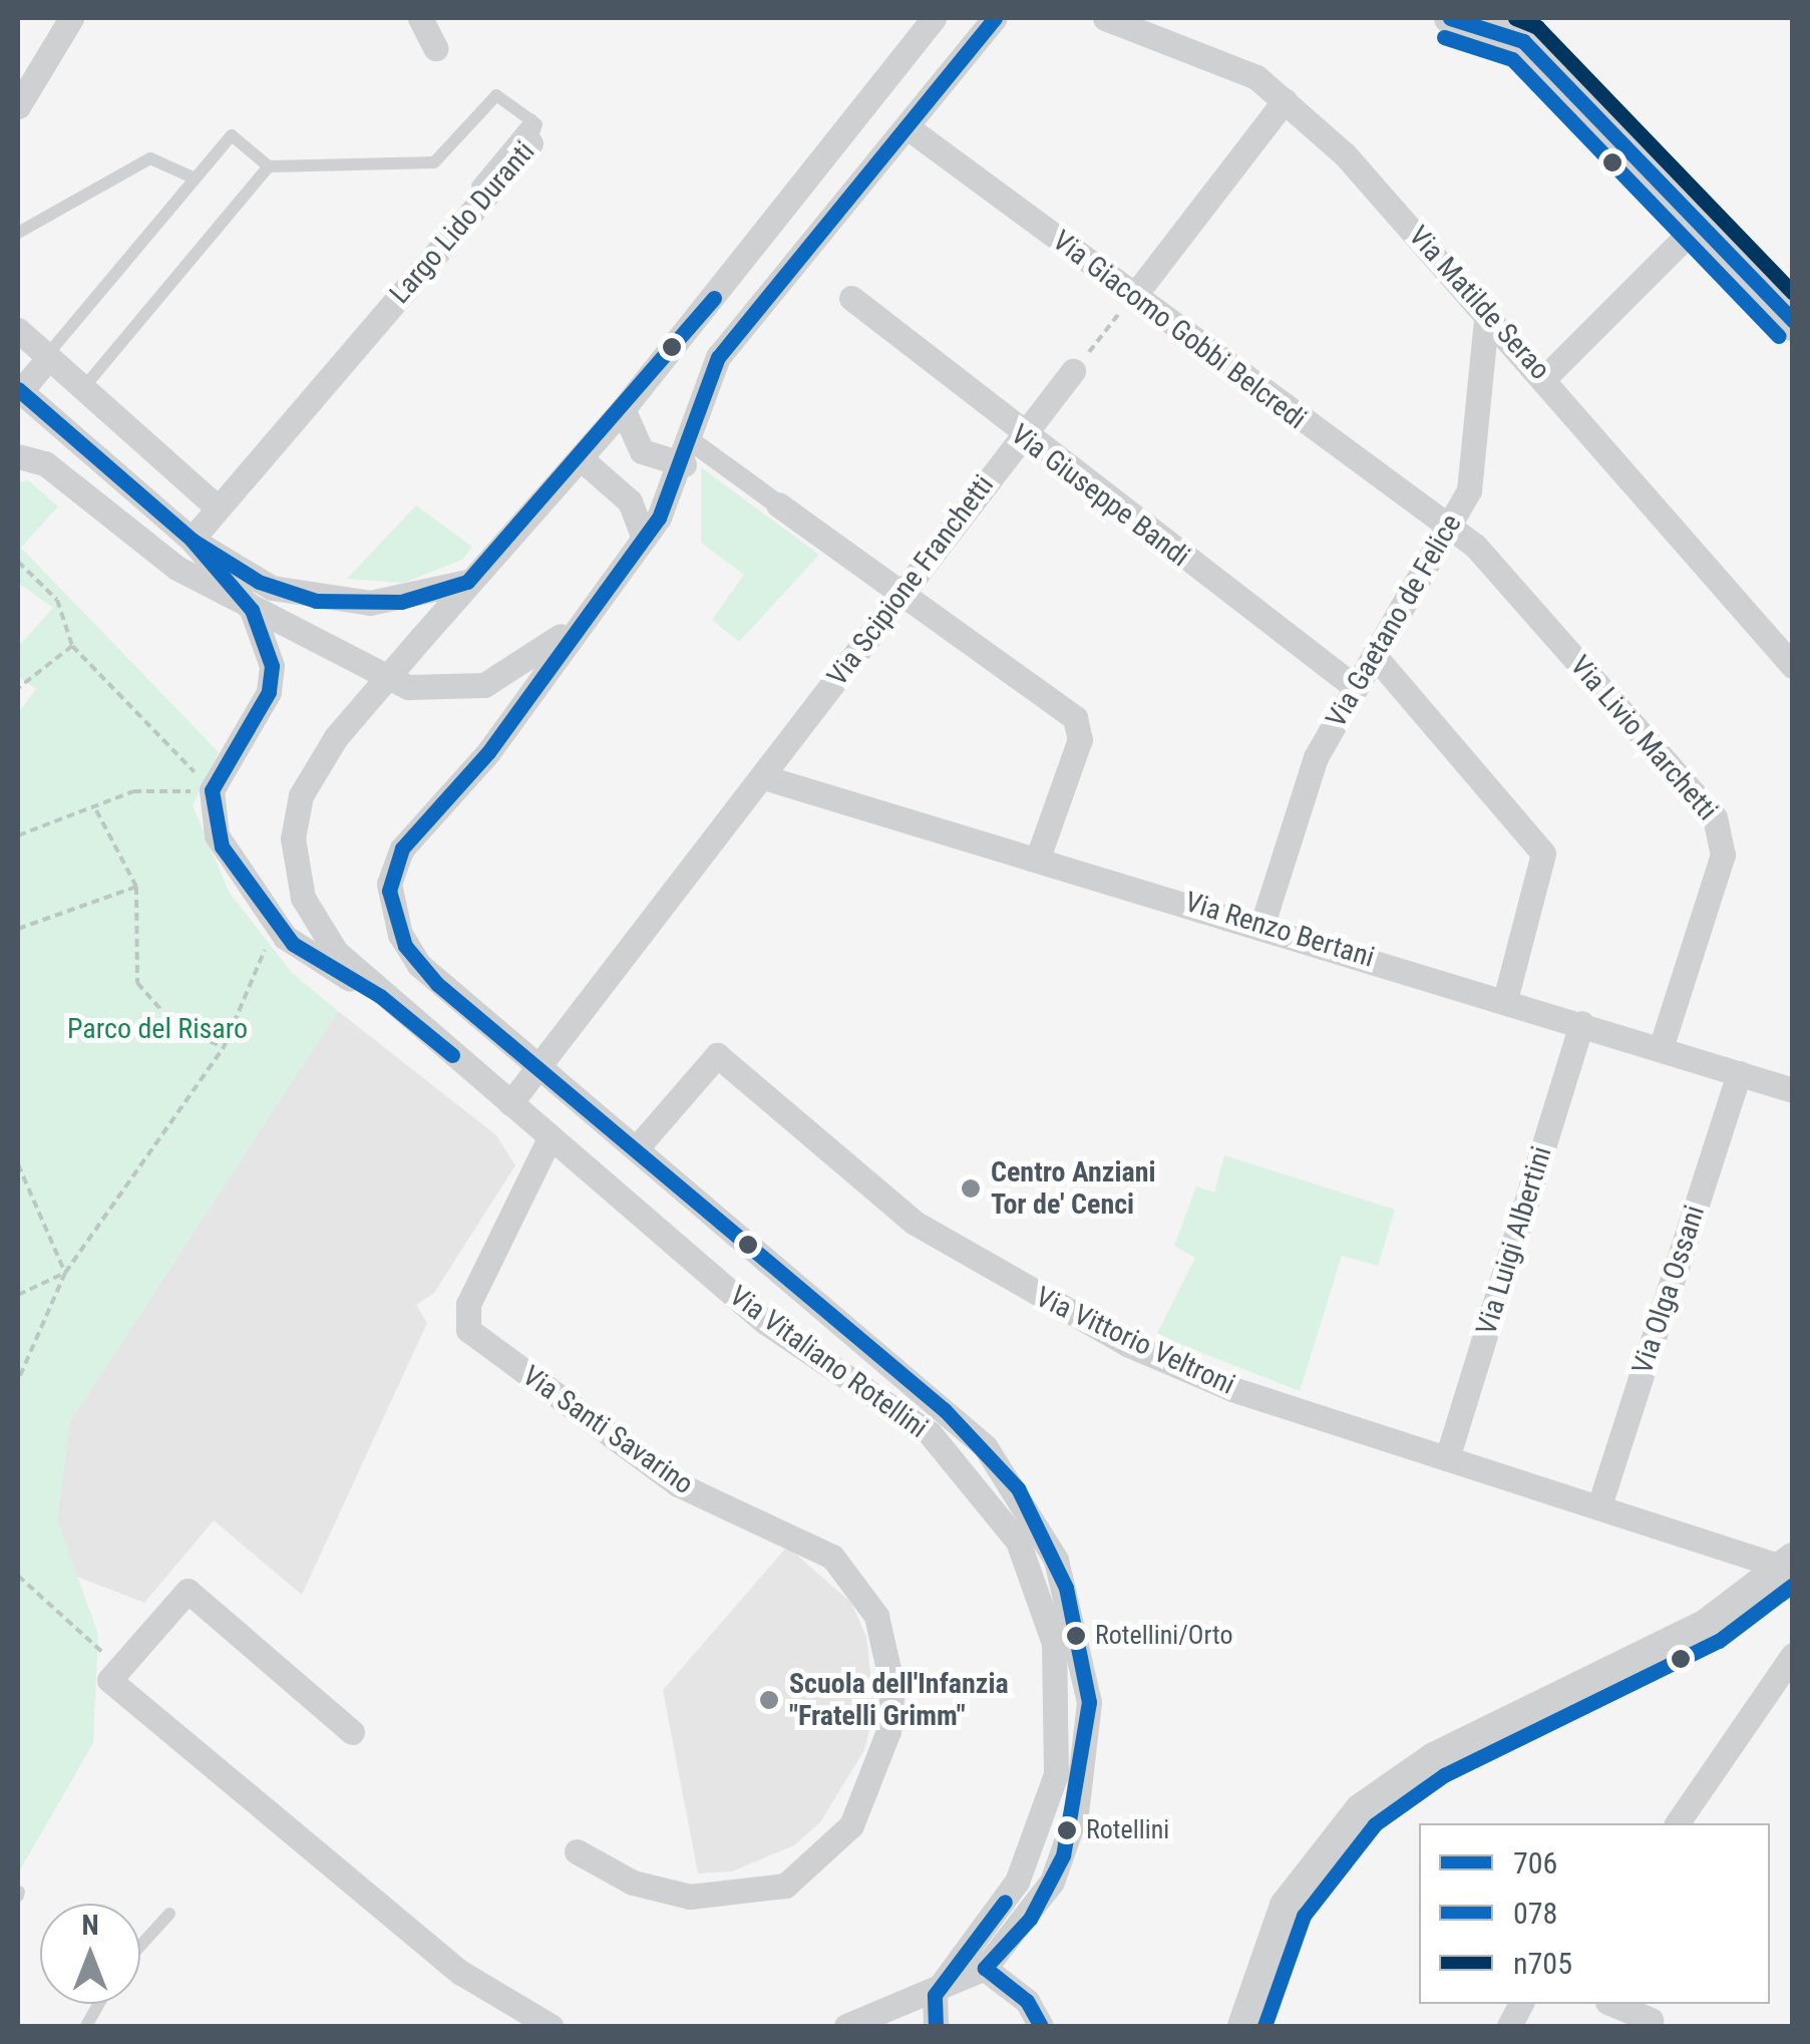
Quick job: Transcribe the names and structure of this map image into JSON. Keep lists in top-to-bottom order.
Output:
{
  "streets": {
    "street": [
      "Largo Lido Duranti",
      "Via Matilde Serao",
      "Via Giacomo Gobbi Belcredi",
      "Via Giuseppe Bandi",
      "Via Scipione Franchetti",
      "Via Gaetano de Felice",
      "Via Livio Marchetti",
      "Via Renzo Bertani",
      "Via Luigi Albertini",
      "Via Olga Ossani",
      "Via Vittorio Veltroni",
      "Via Vitaliano Rotellini",
      "Via Santi Savarino"
    ]
  },
  "crossings": [
    ["Via Matilde Serao", "Via Gaetano de Felice"],
    ["Via Giacomo Gobbi Belcredi", "Via Gaetano de Felice"],
    ["Via Giacomo Gobbi Belcredi", "Via Livio Marchetti"],
    ["Via Giuseppe Bandi", "Via Scipione Franchetti"],
    ["Via Giuseppe Bandi", "Via Gaetano de Felice"],
    ["Via Scipione Franchetti", "Via Renzo Bertani"],
    ["Via Scipione Franchetti", "Via Vitaliano Rotellini"],
    ["Via Gaetano de Felice", "Via Livio Marchetti"],
    ["Via Gaetano de Felice", "Via Renzo Bertani"],
    ["Via Livio Marchetti", "Via Renzo Bertani"],
    ["Via Renzo Bertani", "Via Luigi Albertini"],
    ["Via Renzo Bertani", "Via Olga Ossani"],
    ["Via Luigi Albertini", "Via Vittorio Veltroni"],
    ["Via Olga Ossani", "Via Vittorio Veltroni"],
    ["Via Vittorio Veltroni", "Via Vitaliano Rotellini"],
    ["Via Vitaliano Rotellini", "Via Santi Savarino"]
  ],
  "parks": ["Parco del Risaro"],
  "places": [
    "Centro Anziani Tor de' Cenci",
    "Rotellini/Orto",
    "Scuola dell'Infanzia \"Fratelli Grimm\"",
    "Rotellini"
  ],
  "lines": ["transit line 706", "transit line n705", "transit line 078"],
  "legend": ["706", "078", "n705"],
  "north": "top"
}
